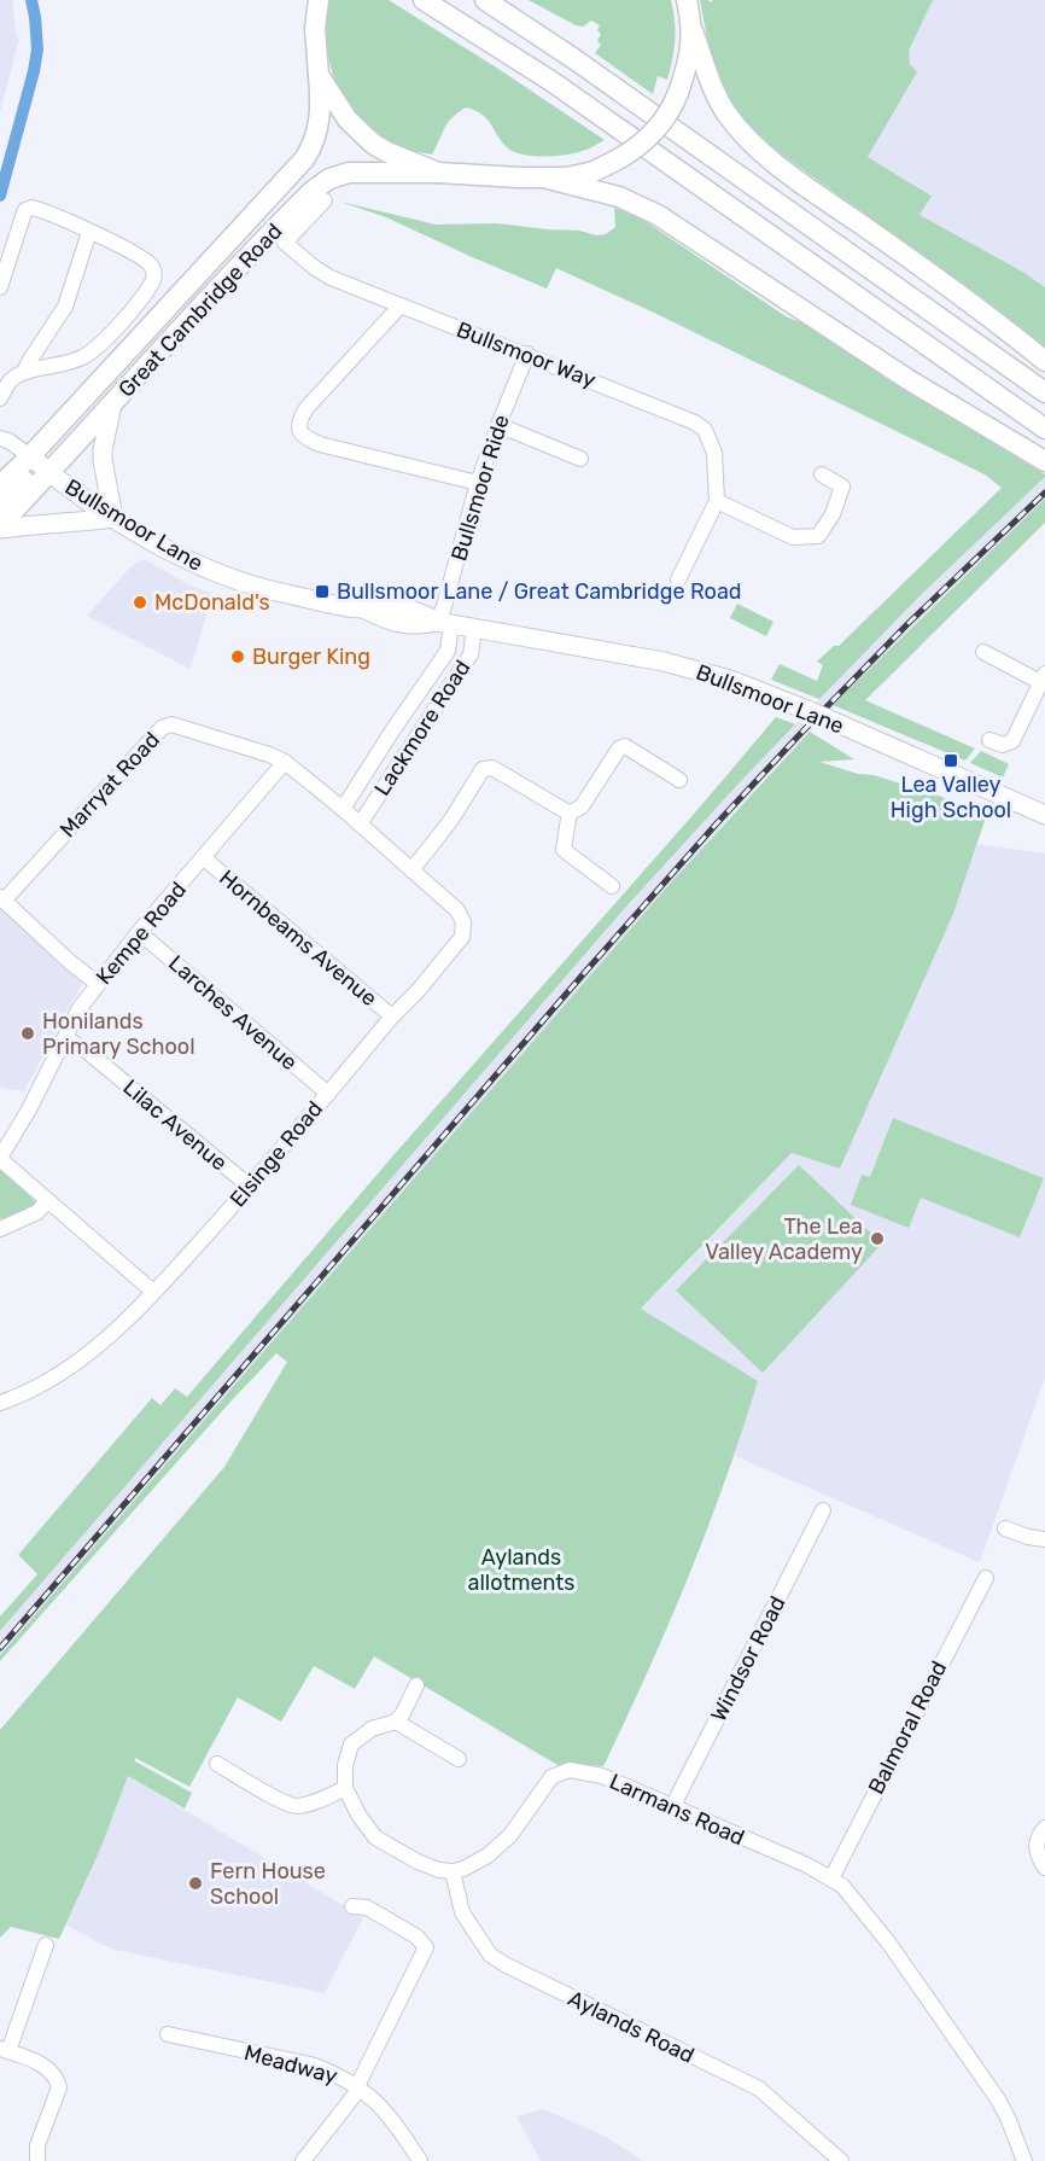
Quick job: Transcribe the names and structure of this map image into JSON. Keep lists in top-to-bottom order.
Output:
{
  "streets": {
    "highway": ["Great Cambridge Road"],
    "main road": ["Bullsmoor Lane"],
    "street": [
      "Bullsmoor Way",
      "Bullsmoor Ride",
      "Lackmore Road",
      "Marryat Road",
      "Kempe Road",
      "Hornbeams Avenue",
      "Larches Avenue",
      "Lilac Avenue",
      "Elsinge Road",
      "Windsor Road",
      "Balmoral Road",
      "Larmans Road",
      "Aylands Road",
      "Meadway"
    ]
  },
  "crossings": [
    ["Great Cambridge Road", "Bullsmoor Lane"],
    ["Bullsmoor Way", "Bullsmoor Ride"],
    ["Bullsmoor Ride", "Bullsmoor Lane"],
    ["Bullsmoor Ride", "Lackmore Road"],
    ["Bullsmoor Lane", "Lackmore Road"],
    ["Lackmore Road", "Marryat Road"],
    ["Marryat Road", "Kempe Road"],
    ["Marryat Road", "Elsinge Road"],
    ["Kempe Road", "Hornbeams Avenue"],
    ["Kempe Road", "Larches Avenue"],
    ["Kempe Road", "Lilac Avenue"],
    ["Hornbeams Avenue", "Elsinge Road"],
    ["Larches Avenue", "Elsinge Road"],
    ["Lilac Avenue", "Elsinge Road"],
    ["Windsor Road", "Larmans Road"],
    ["Balmoral Road", "Larmans Road"],
    ["Larmans Road", "Aylands Road"]
  ],
  "parks": ["Aylands allotments"],
  "places": {
    "transit": ["Bullsmoor Lane / Great Cambridge Road", "Lea Valley High School"],
    "other": [
      "McDonald's",
      "Burger King",
      "Honilands Primary School",
      "The Lea Valley Academy",
      "Fern House School"
    ]
  }
}
